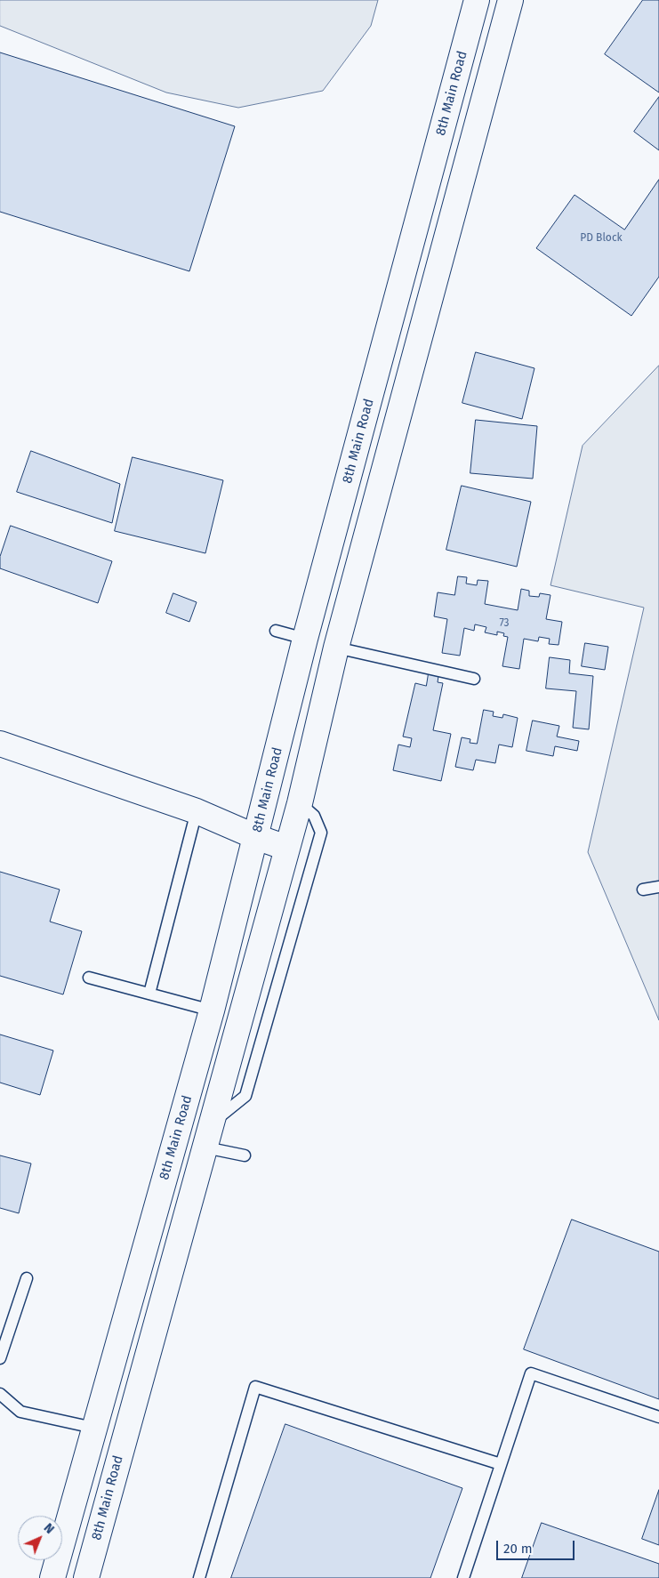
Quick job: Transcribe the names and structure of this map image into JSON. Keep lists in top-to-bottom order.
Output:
{
  "streets": {
    "main road": ["8th Main Road"]
  },
  "house_numbers": ["PD Block", "73"],
  "scale_bar": "20 m",
  "north": "top right"
}
